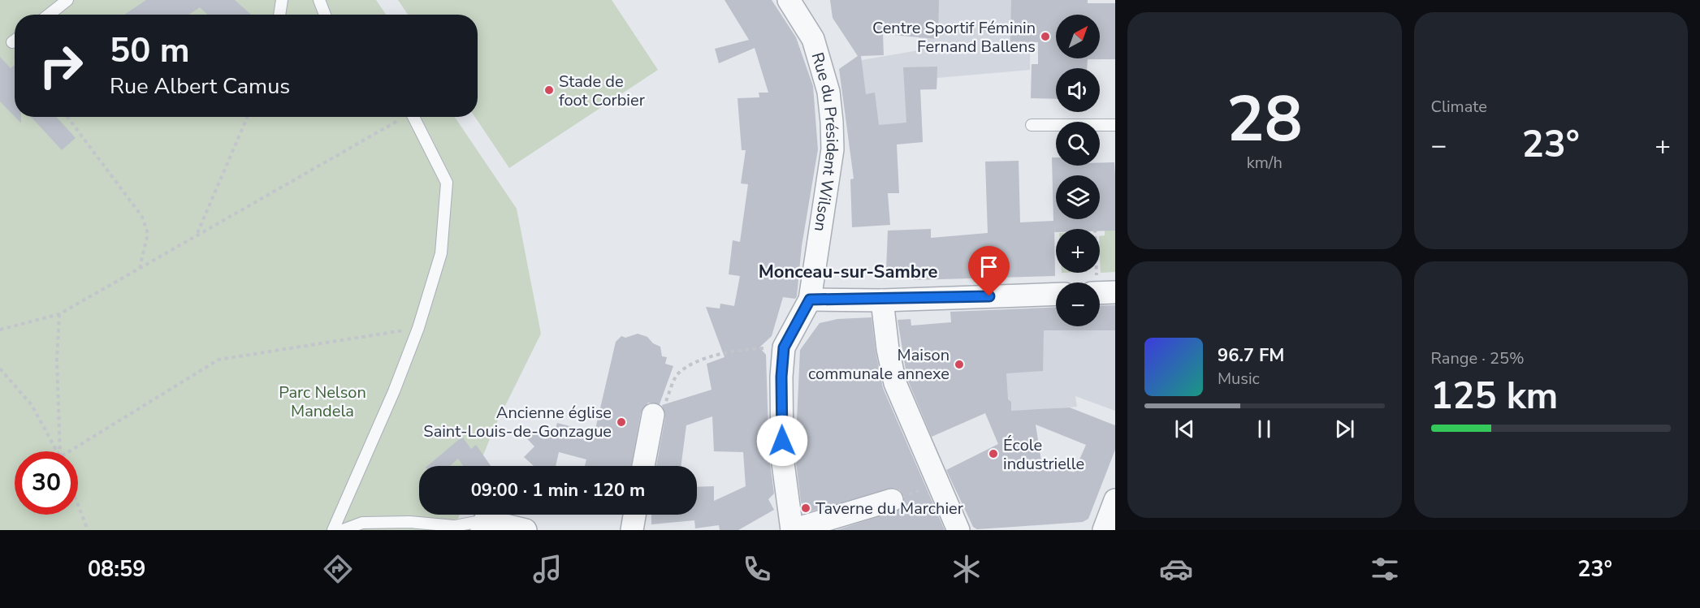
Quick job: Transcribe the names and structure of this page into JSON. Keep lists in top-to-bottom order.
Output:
{
  "streets": {
    "street": ["Rue du Président Wilson"]
  },
  "districts": ["Monceau-sur-Sambre"],
  "parks": ["Parc Nelson Mandela"],
  "places": [
    "Centre Sportif Féminin Fernand Ballens",
    "Stade de foot Corbier",
    "Maison communale annexe",
    "Ancienne église Saint-Louis-de-Gonzague",
    "École industrielle",
    "Taverne du Marchier"
  ],
  "north": "top right",
  "page": {
    "tile": [
      ["28", "km/h"],
      "Climate",
      ["Range · 25%", "125 km"]
    ],
    "map_buttons": ["+", "−"],
    "turn": ["50 m", "Rue Albert Camus"],
    "heat": ["−", "23°", "+"],
    "song": ["96.7 FM", "Music"],
    "limit": "30",
    "trip": "09:00 · 1 min · 120 m",
    "tabs": ["08:59", "23°"]
  }
}
